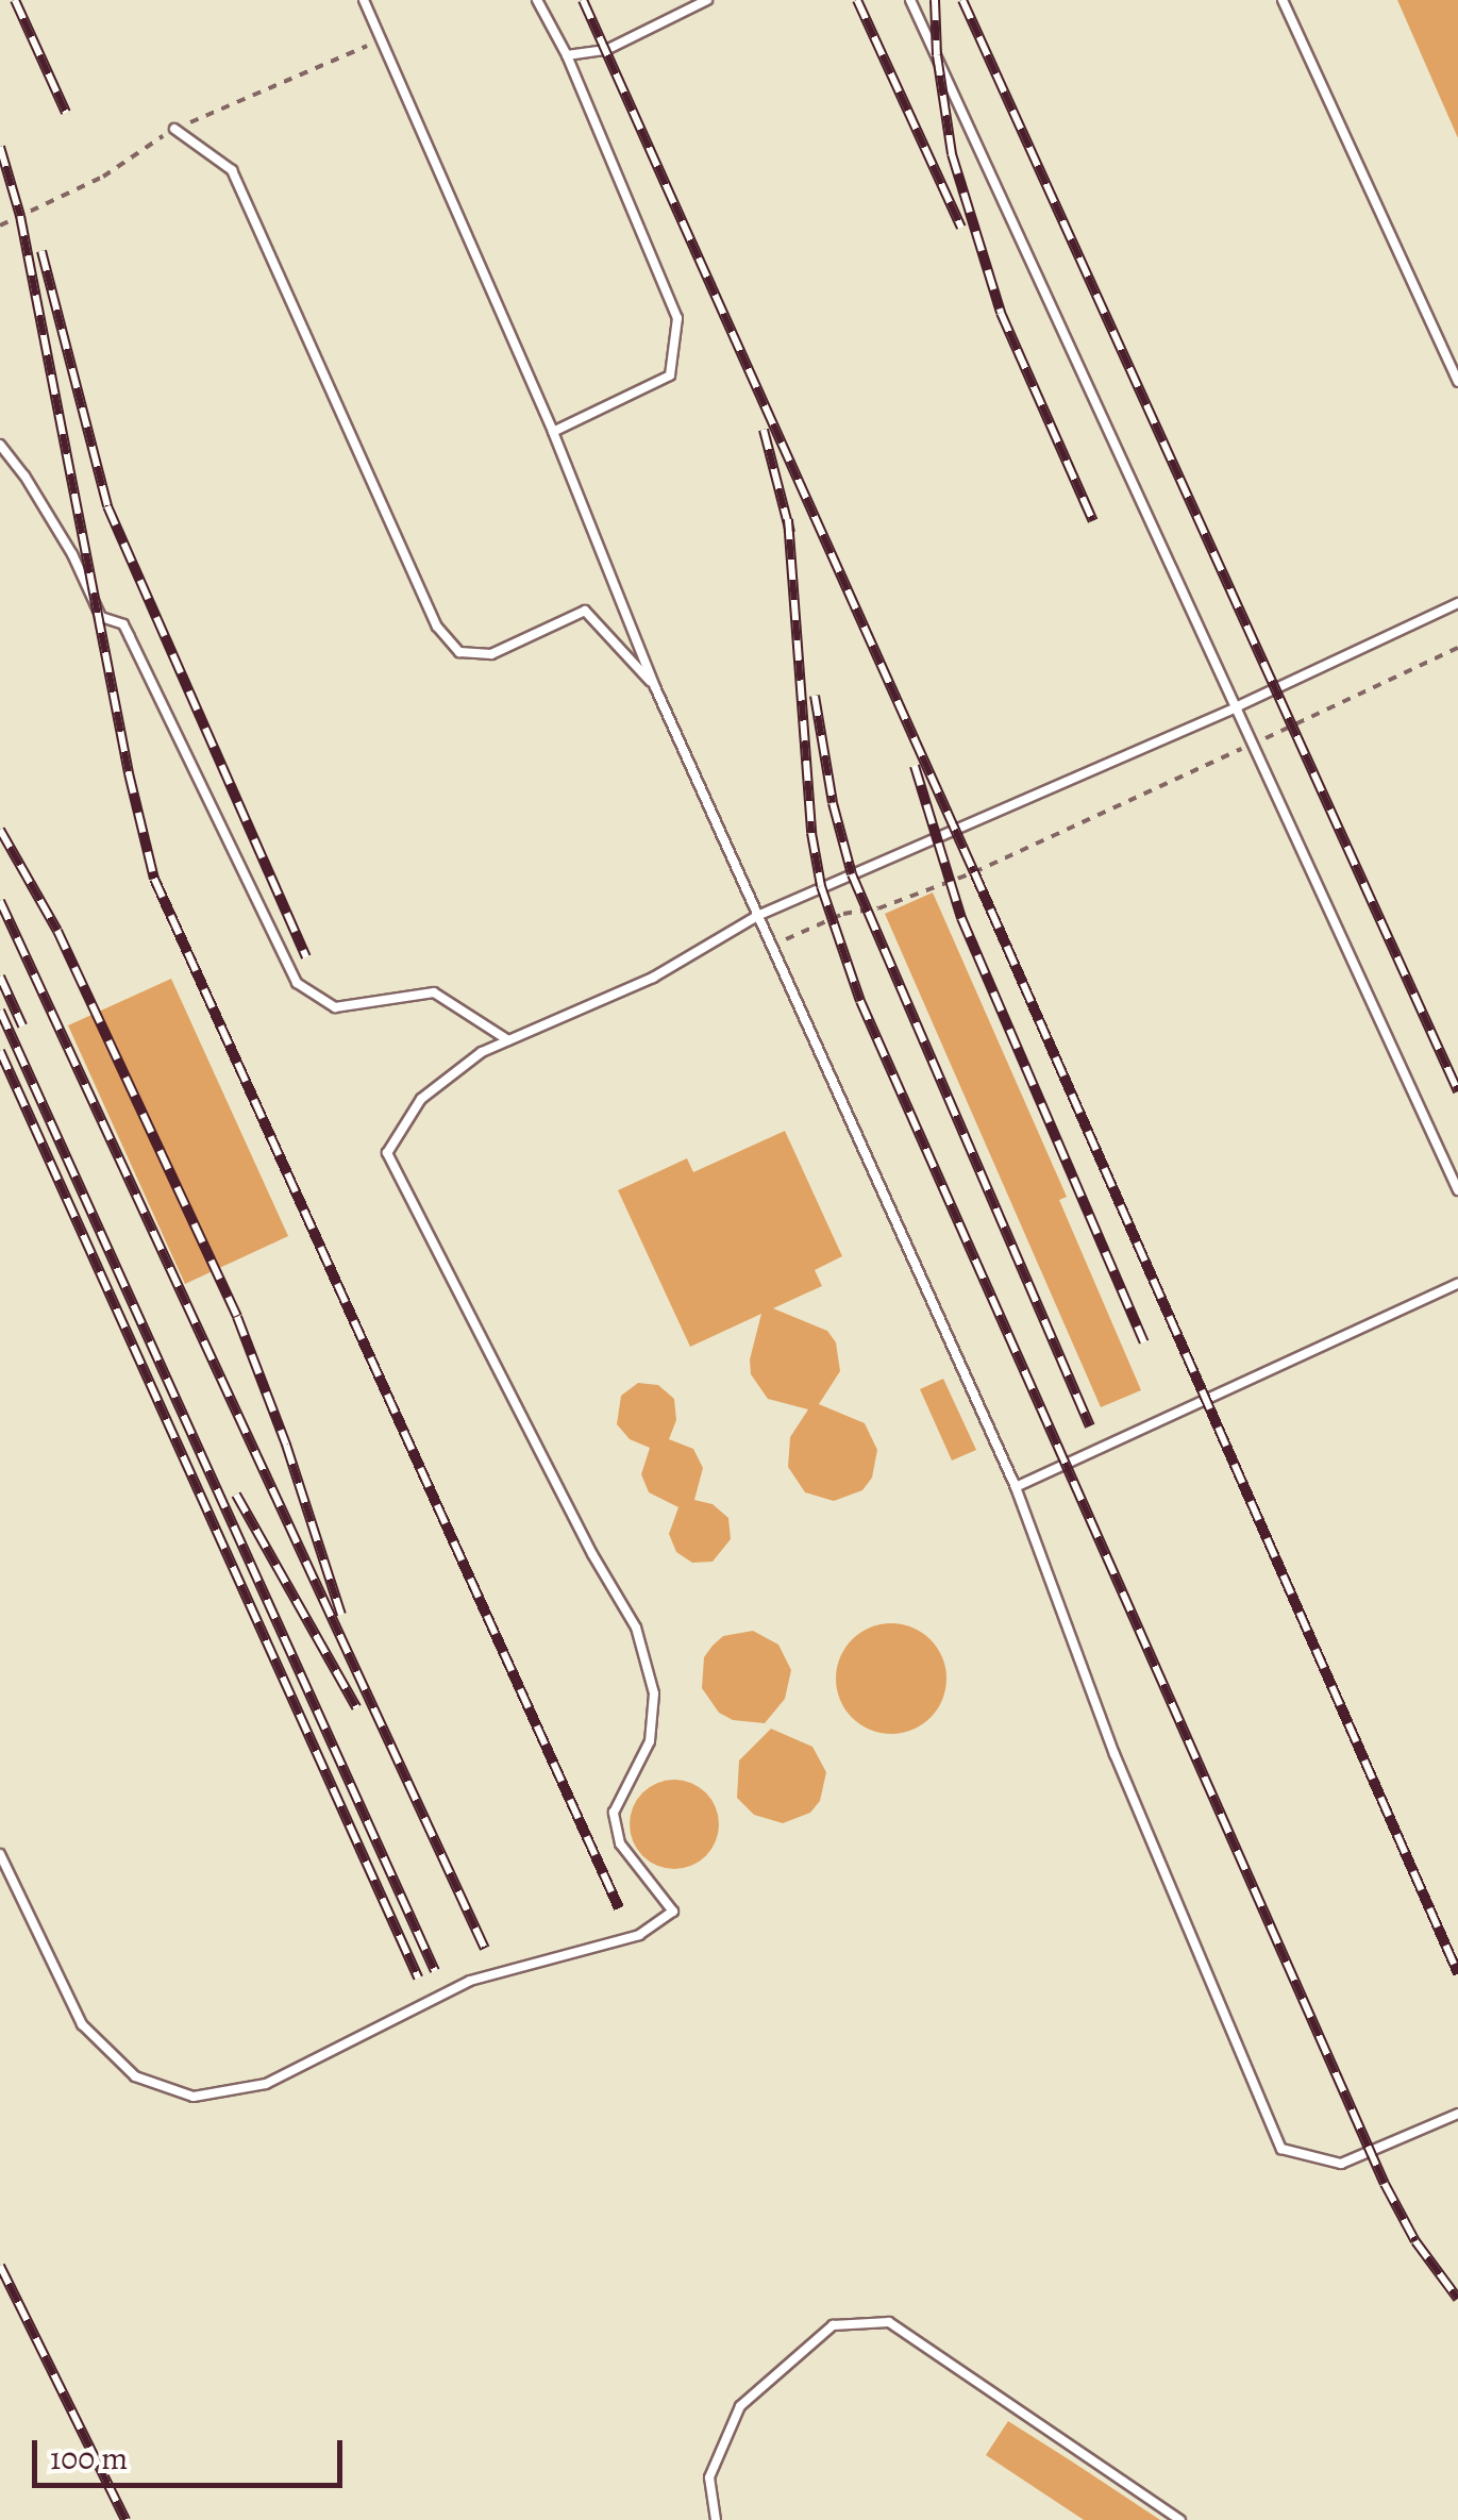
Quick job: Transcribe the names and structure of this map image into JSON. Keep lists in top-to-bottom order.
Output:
{
  "scale_bar": "100 m"
}
